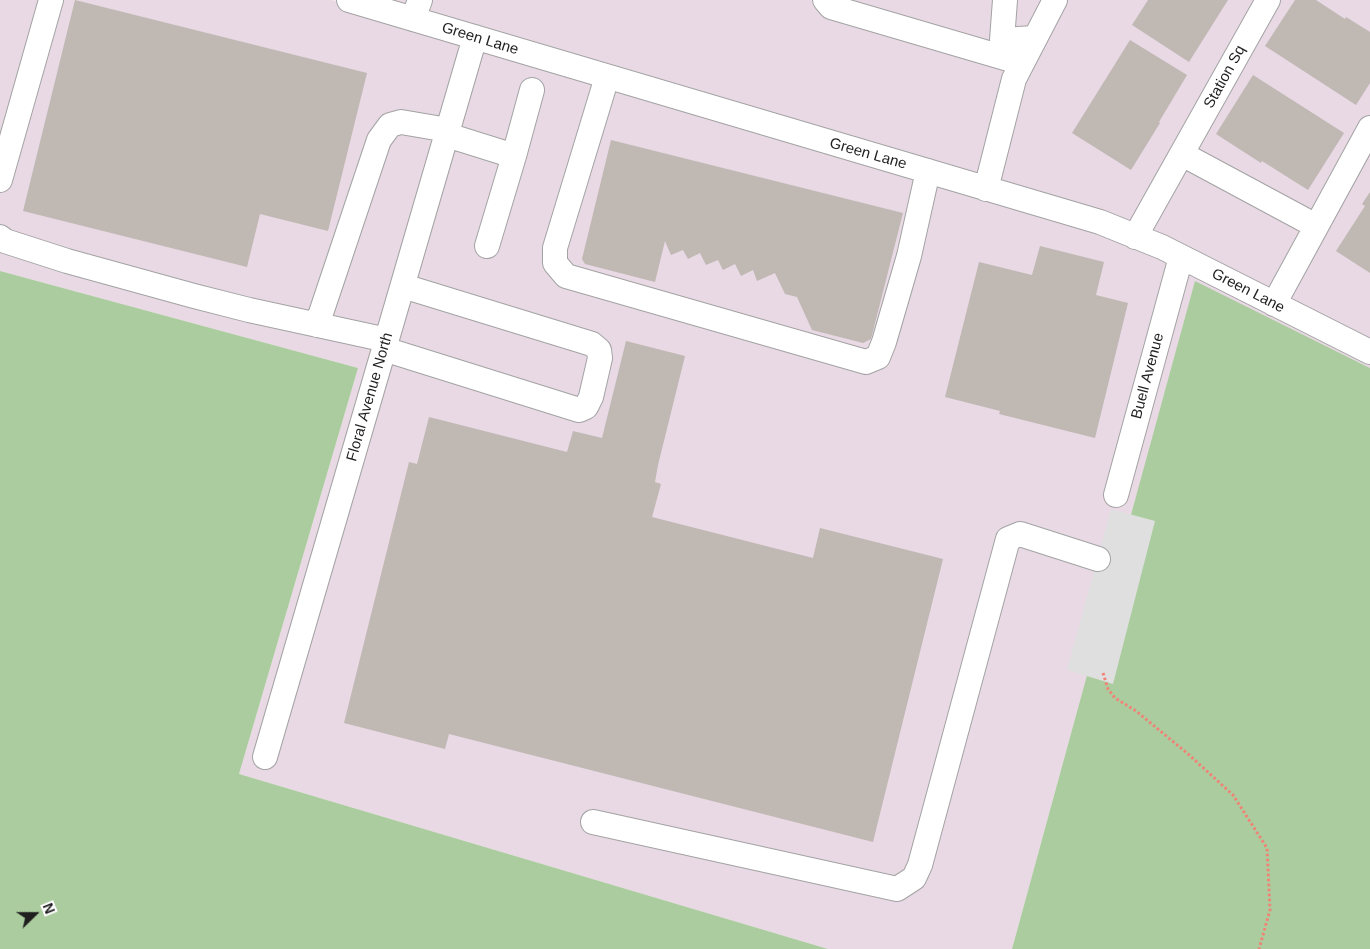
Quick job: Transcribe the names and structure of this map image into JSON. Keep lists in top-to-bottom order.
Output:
{
  "streets": {
    "street": [
      "Green Lane",
      "Station Sq",
      "Buell Avenue",
      "Floral Avenue North"
    ]
  },
  "crossings": [
    ["Green Lane", "Station Sq"],
    ["Green Lane", "Buell Avenue"],
    ["Green Lane", "Floral Avenue North"]
  ],
  "north": "right"
}
